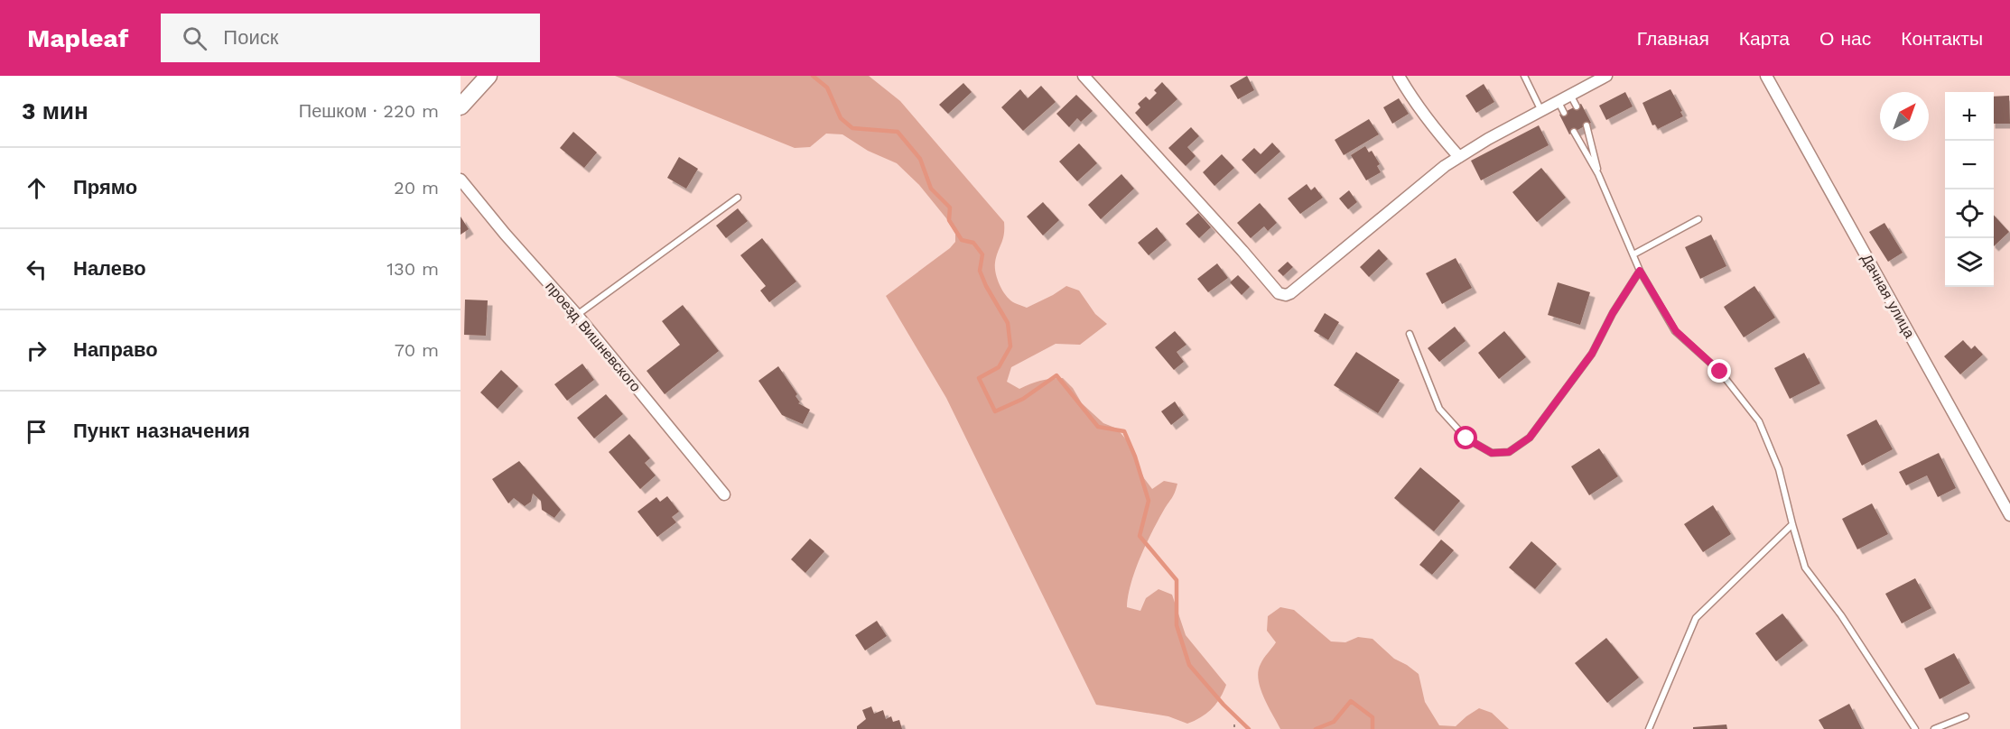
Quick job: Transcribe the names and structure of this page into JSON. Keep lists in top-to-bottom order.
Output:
{
  "streets": {
    "street": ["Дачная улица", "проезд Вишневского"]
  },
  "north": "top right",
  "page": {
    "header": "Mapleaf",
    "search": "Поиск",
    "nav": [
      "Главная",
      "Карта",
      "О нас",
      "Контакты"
    ],
    "heading": ["3 мин", "Пешком · 220 m"],
    "map_buttons": ["+", "−"],
    "list": [
      ["Прямо", "20 m"],
      ["Налево", "130 m"],
      ["Направо", "70 m"],
      "Пункт назначения"
    ]
  }
}
